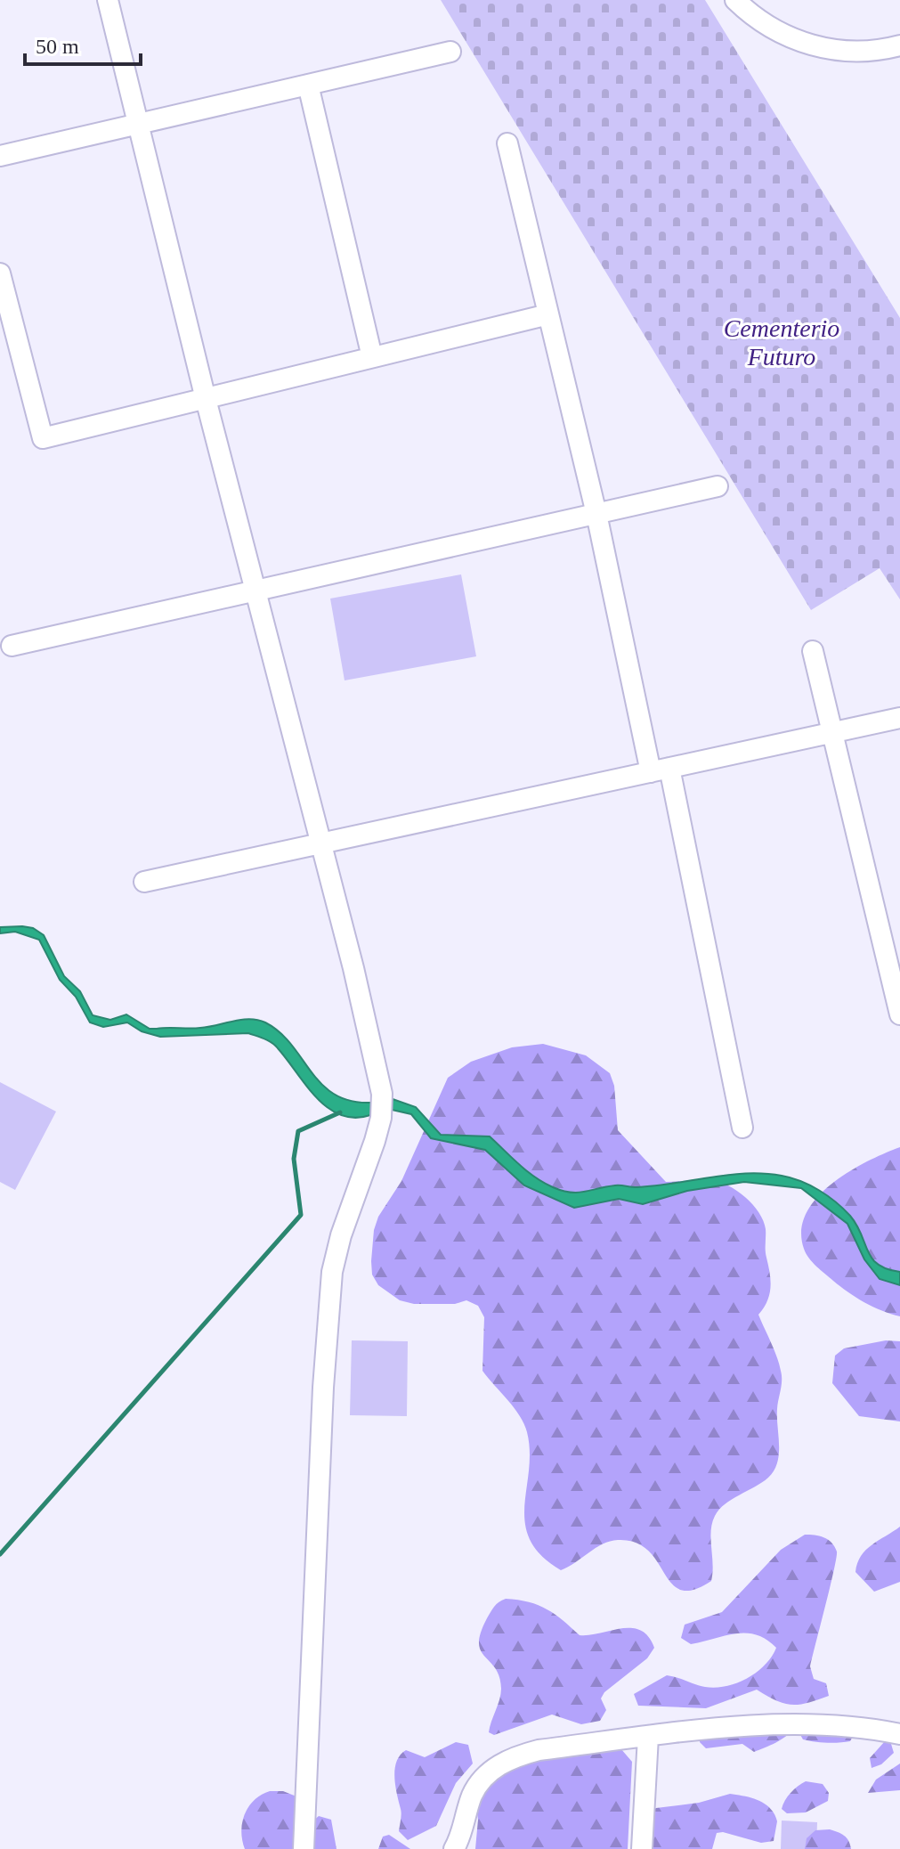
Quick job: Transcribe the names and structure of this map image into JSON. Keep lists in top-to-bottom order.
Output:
{
  "parks": ["Cementerio Futuro"],
  "scale_bar": "50 m"
}
